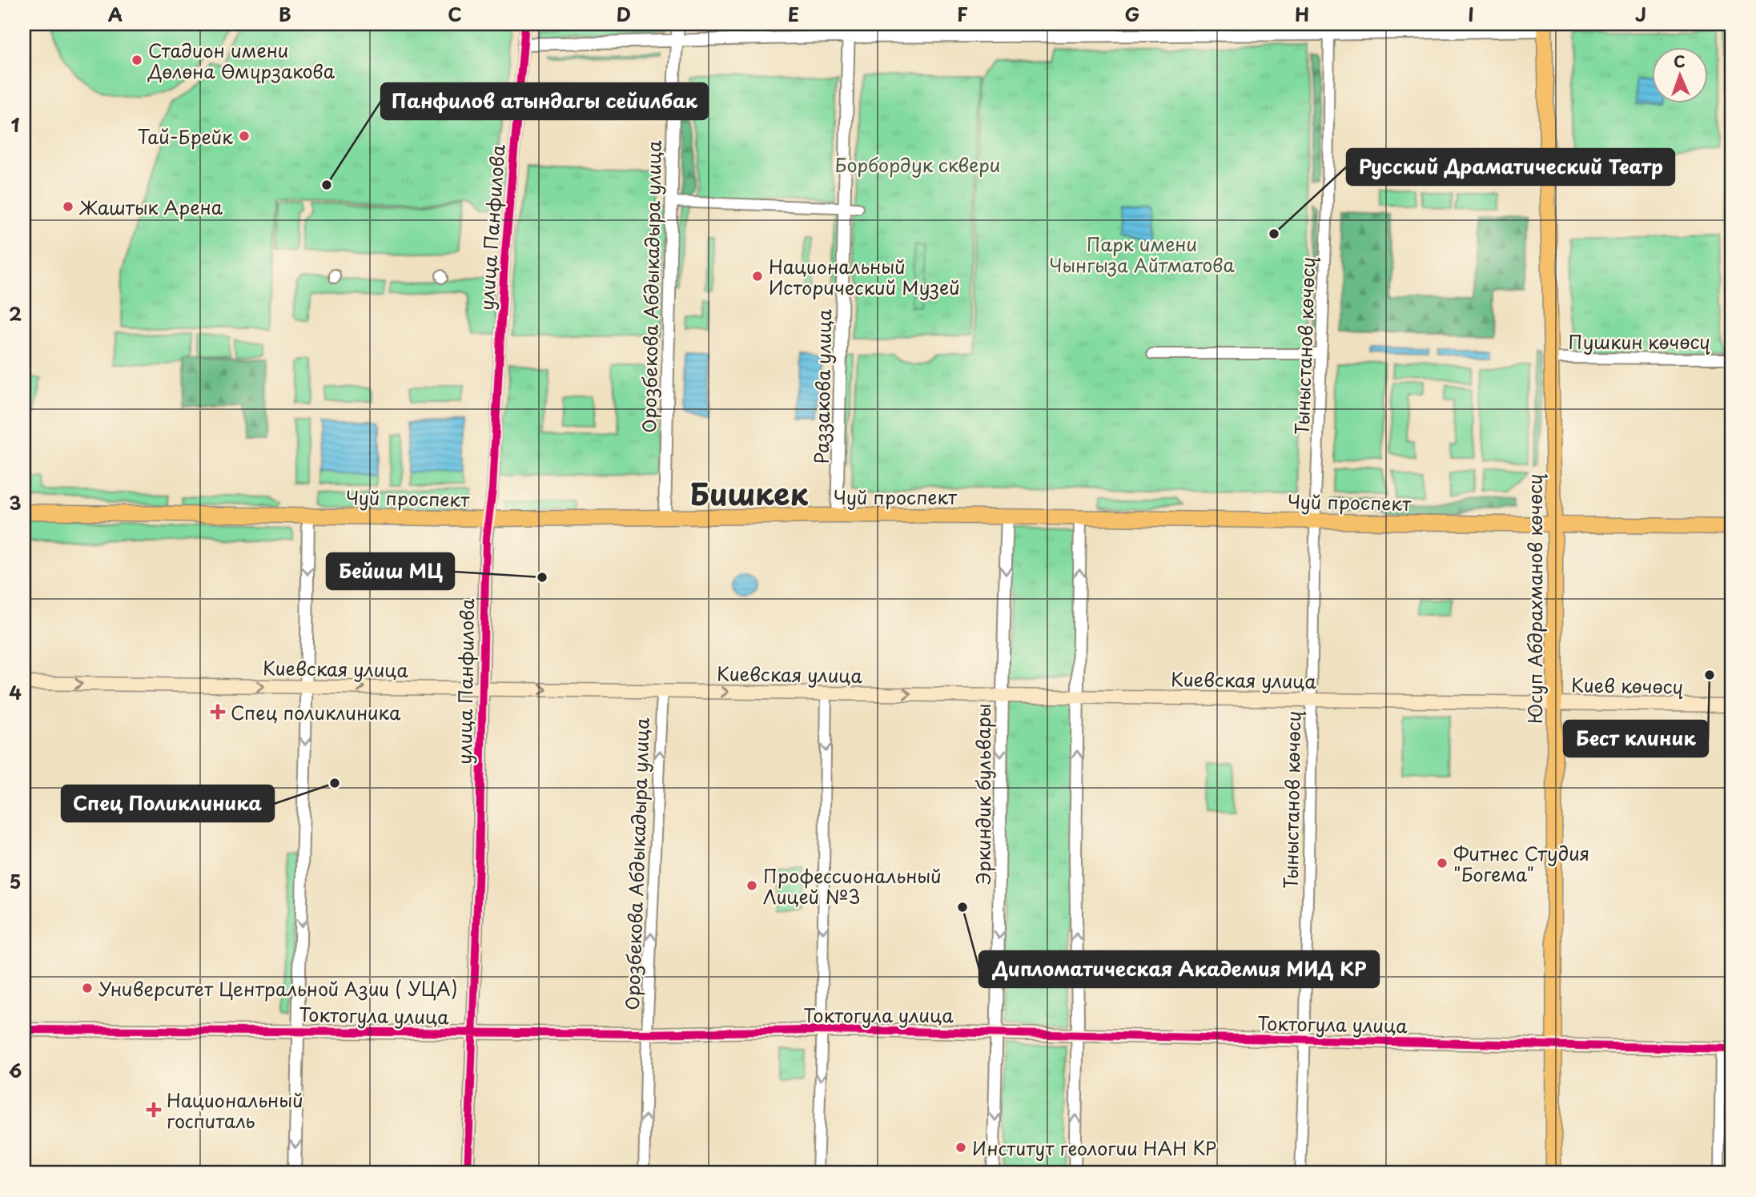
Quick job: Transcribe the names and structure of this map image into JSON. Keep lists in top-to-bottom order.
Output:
{
  "streets": {
    "main road": [
      "Чуй проспект",
      "Юсуп Абдрахманов көчөсү",
      "Киевская улица",
      "Киев көчөсү",
      "Токтогула улица"
    ],
    "street": [
      "улица Панфилова",
      "Орозбекова Абдыкадыра улица",
      "Пушкин көчөсү",
      "Тыныстанов көчөсү",
      "Раззакова улица",
      "Эркиндик бульвары"
    ]
  },
  "crossings": [
    ["улица Панфилова", "Чуй проспект"],
    ["улица Панфилова", "Киевская улица"],
    ["улица Панфилова", "Токтогула улица"],
    ["Орозбекова Абдыкадыра улица", "Чуй проспект"],
    ["Орозбекова Абдыкадыра улица", "Киевская улица"],
    ["Орозбекова Абдыкадыра улица", "Токтогула улица"],
    ["Пушкин көчөсү", "Юсуп Абдрахманов көчөсү"],
    ["Тыныстанов көчөсү", "Чуй проспект"],
    ["Тыныстанов көчөсү", "Киевская улица"],
    ["Тыныстанов көчөсү", "Токтогула улица"],
    ["Раззакова улица", "Чуй проспект"],
    ["Чуй проспект", "Юсуп Абдрахманов көчөсү"],
    ["Чуй проспект", "Эркиндик бульвары"],
    ["Юсуп Абдрахманов көчөсү", "Киевская улица"],
    ["Юсуп Абдрахманов көчөсү", "Киев көчөсү"],
    ["Юсуп Абдрахманов көчөсү", "Токтогула улица"],
    ["Киевская улица", "Киев көчөсү"],
    ["Киевская улица", "Эркиндик бульвары"],
    ["Эркиндик бульвары", "Токтогула улица"]
  ],
  "one_way": ["Орозбекова Абдыкадыра улица", "Киевская улица"],
  "districts": ["Бишкек"],
  "parks": ["Борбордук сквери", "Парк имени Чынгыза Айтматова"],
  "places": {
    "other": [
      "Стадион имени Дөлөна Өмүрзакова",
      "Тай-Брейк",
      "Панфилов атындагы сейилбак",
      "Жаштык Арена",
      "Русский Драматический Театр",
      "Национальный Исторический Музей",
      "Бейиш МЦ",
      "Бест клиник",
      "Спец Поликлиника",
      "Фитнес Студия \"Богема\"",
      "Профессиональный Лицей №3",
      "Дипломатическая Академия МИД КР",
      "Университет Центральной Азии ( УЦА)",
      "Институт геологии НАН КР"
    ],
    "health": ["Спец поликлиника", "Национальный госпиталь"]
  },
  "north": "top",
  "grid": {
    "columns": [
      "A",
      "B",
      "C",
      "D",
      "E",
      "F",
      "G",
      "H",
      "I",
      "J"
    ],
    "rows": [
      "1",
      "2",
      "3",
      "4",
      "5",
      "6"
    ]
  }
}
